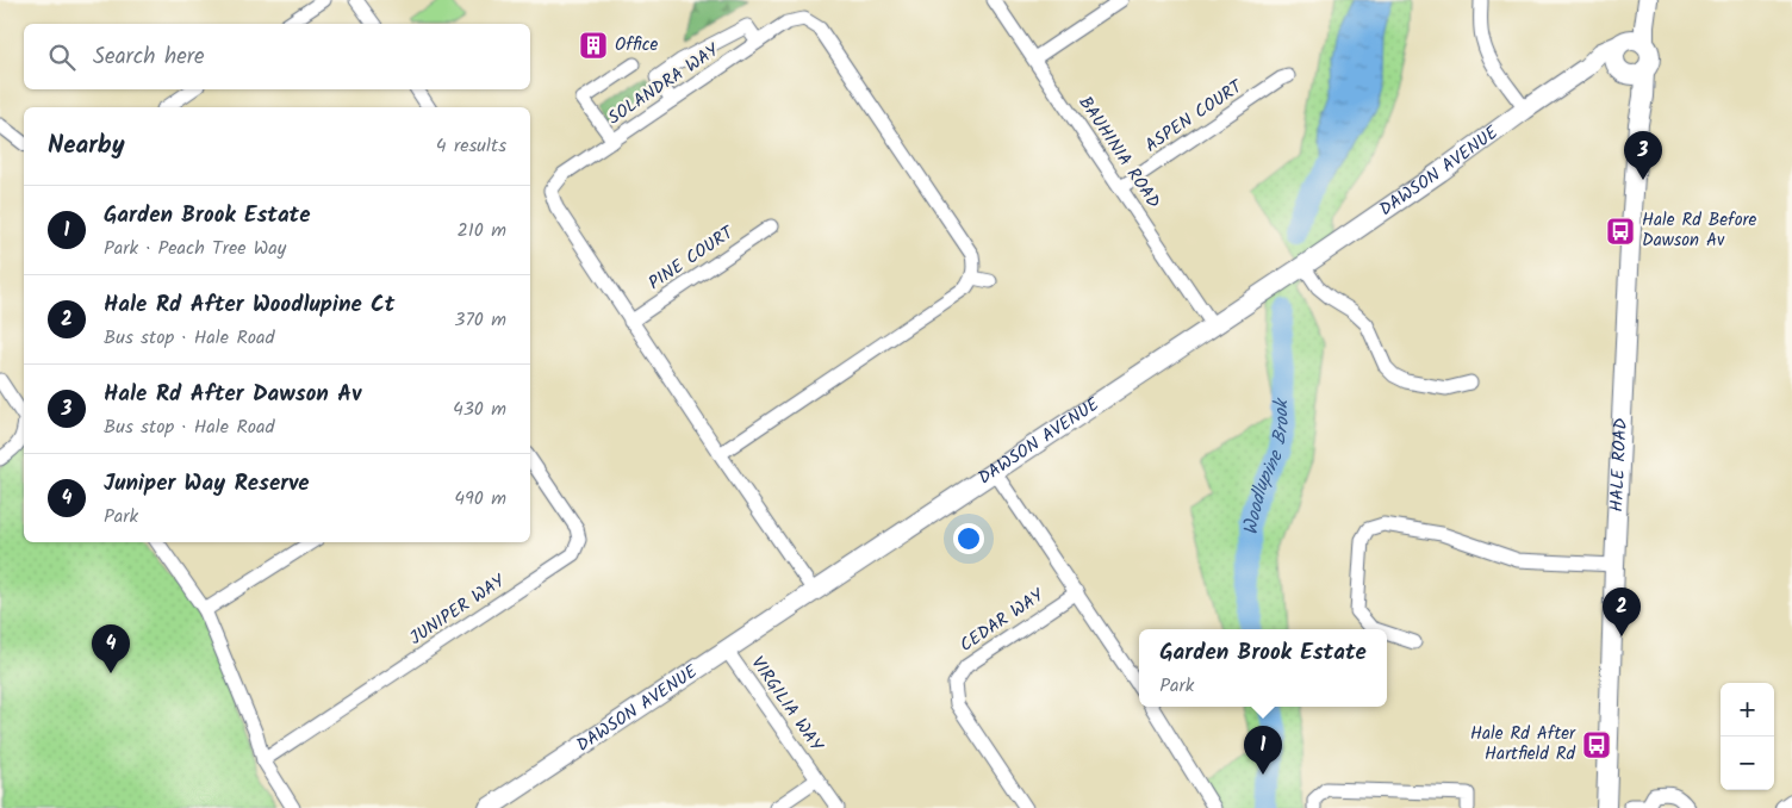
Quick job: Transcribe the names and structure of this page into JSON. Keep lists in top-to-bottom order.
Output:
{
  "streets": {
    "main road": ["DAWSON AVENUE", "HALE ROAD"],
    "street": [
      "SOLANDRA WAY",
      "ASPEN COURT",
      "BAUHINIA ROAD",
      "PINE COURT",
      "JUNIPER WAY",
      "CEDAR WAY",
      "VIRGILIA WAY"
    ]
  },
  "crossings": [
    ["SOLANDRA WAY", "DAWSON AVENUE"],
    ["SOLANDRA WAY", "PINE COURT"],
    ["ASPEN COURT", "BAUHINIA ROAD"],
    ["BAUHINIA ROAD", "DAWSON AVENUE"],
    ["DAWSON AVENUE", "HALE ROAD"],
    ["DAWSON AVENUE", "VIRGILIA WAY"]
  ],
  "water": ["Woodlupine Brook"],
  "places": {
    "building": ["Office"],
    "bus stop": ["Hale Rd Before Dawson Av", "Hale Rd After Hartfield Rd"]
  },
  "page": {
    "search": "Search here",
    "heading": ["Nearby", "4 results"],
    "pins": [
      "3",
      "2",
      "4",
      "1"
    ],
    "list": [
      {
        "mark": "1",
        "name": "Garden Brook Estate",
        "note": "Park · Peach Tree Way",
        "value": "210 m"
      },
      {
        "mark": "2",
        "name": "Hale Rd After Woodlupine Ct",
        "note": "Bus stop · Hale Road",
        "value": "370 m"
      },
      {
        "mark": "3",
        "name": "Hale Rd After Dawson Av",
        "note": "Bus stop · Hale Road",
        "value": "430 m"
      },
      {
        "mark": "4",
        "name": "Juniper Way Reserve",
        "note": "Park",
        "value": "490 m"
      }
    ],
    "popup": ["Garden Brook Estate", "Park"],
    "map_buttons": ["+", "−"]
  }
}
